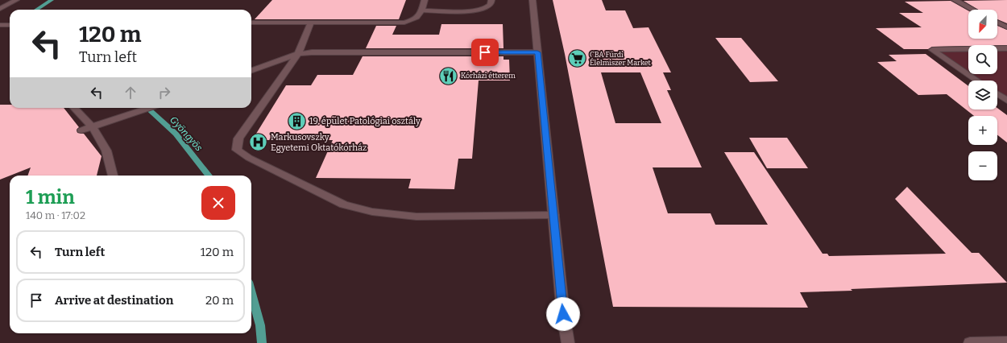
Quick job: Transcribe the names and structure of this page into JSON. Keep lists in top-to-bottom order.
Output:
{
  "water": ["Gyöngyös"],
  "places": {
    "supermarket": ["CBA Fürdi Élelmiszer Market"],
    "restaurant": ["Kórházi étterem"],
    "building": ["19. épület Patológiai osztály"],
    "hospital": ["Markusovszky Egyetemi Oktatókórház"]
  },
  "north": "bottom left",
  "page": {
    "map_buttons": ["+", "−"],
    "turn": ["120 m", "Turn left"],
    "heading": ["1 min", "140 m · 17:02"],
    "list": [
      {
        "name": "Turn left",
        "value": "120 m"
      },
      {
        "name": "Arrive at destination",
        "value": "20 m"
      }
    ]
  }
}
